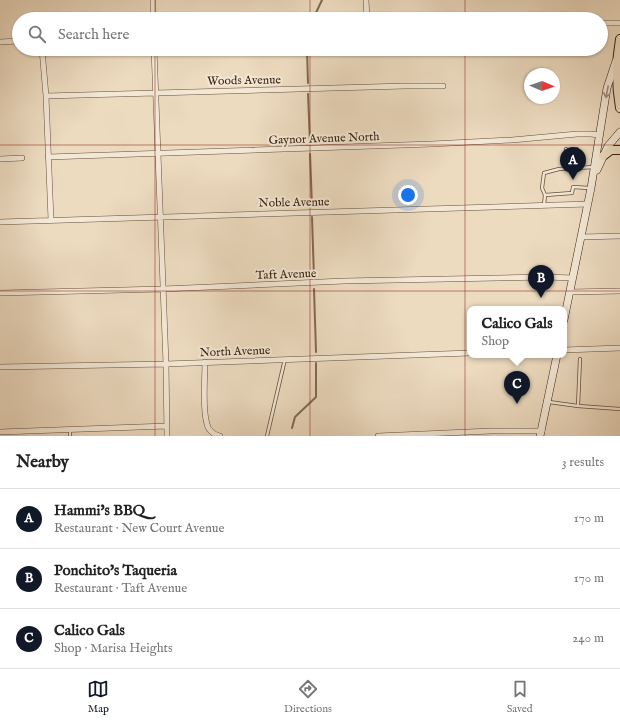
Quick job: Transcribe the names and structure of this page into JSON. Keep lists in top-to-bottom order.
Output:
{
  "streets": {
    "street": [
      "Woods Avenue",
      "Gaynor Avenue North",
      "Noble Avenue",
      "Taft Avenue",
      "North Avenue"
    ]
  },
  "north": "right",
  "page": {
    "search": "Search here",
    "pins": ["A", "B", "C"],
    "popup": ["Calico Gals", "Shop"],
    "heading": ["Nearby", "3 results"],
    "list": [
      {
        "mark": "A",
        "name": "Hammi's BBQ",
        "note": "Restaurant · New Court Avenue",
        "value": "170 m"
      },
      {
        "mark": "B",
        "name": "Ponchito's Taqueria",
        "note": "Restaurant · Taft Avenue",
        "value": "170 m"
      },
      {
        "mark": "C",
        "name": "Calico Gals",
        "note": "Shop · Marisa Heights",
        "value": "240 m"
      }
    ],
    "nav": ["Map", "Directions", "Saved"]
  }
}
